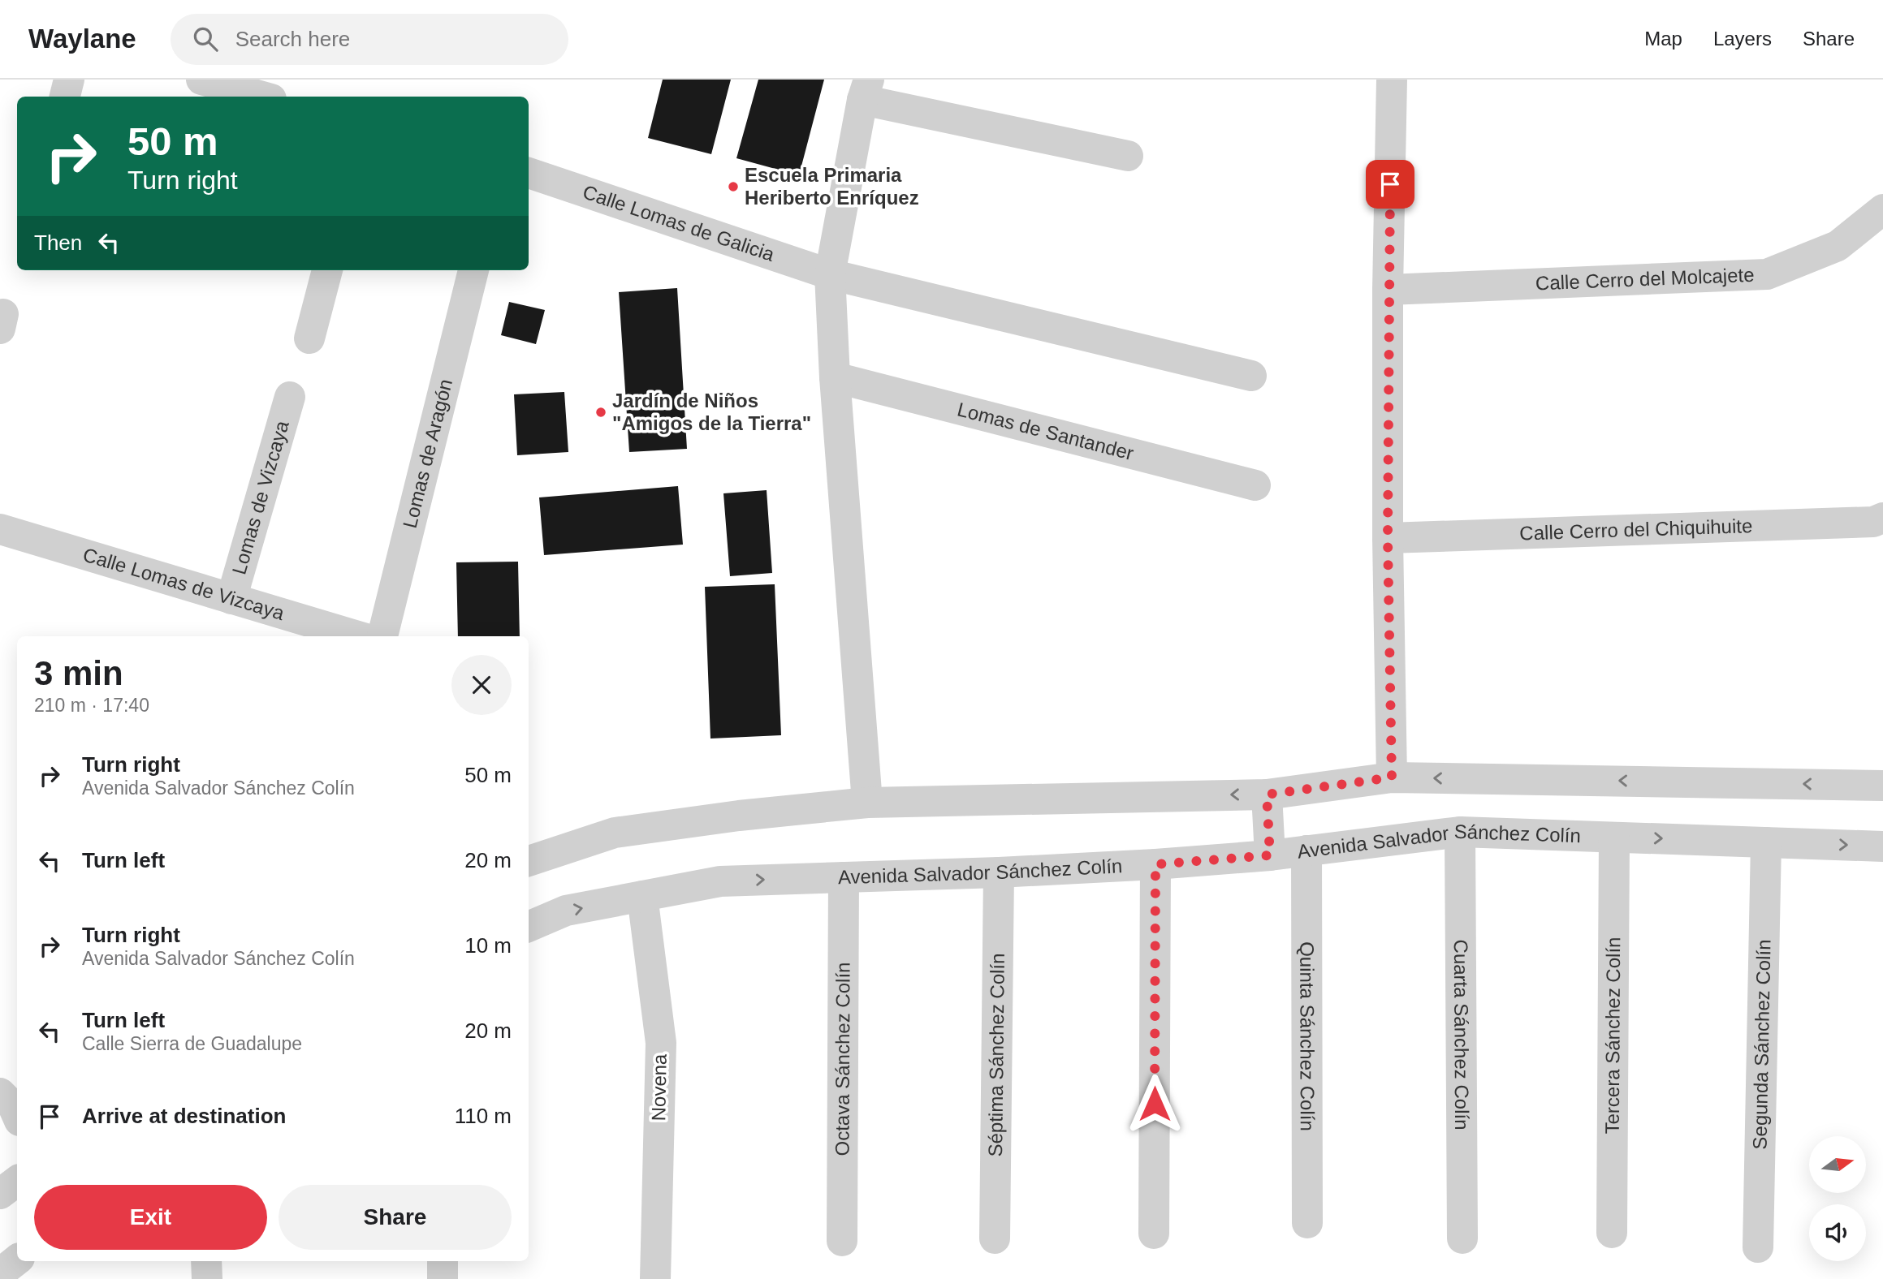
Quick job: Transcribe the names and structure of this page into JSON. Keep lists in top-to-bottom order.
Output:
{
  "streets": {
    "street": [
      "Calle Lomas de Galicia",
      "Calle Cerro del Molcajete",
      "Lomas de Santander",
      "Lomas de Aragón",
      "Lomas de Vizcaya",
      "Calle Cerro del Chiquihuite",
      "Calle Lomas de Vizcaya",
      "Avenida Salvador Sánchez Colín",
      "Cuarta Sánchez Colín",
      "Tercera Sánchez Colín",
      "Quinta Sánchez Colín",
      "Segunda Sánchez Colín",
      "Séptima Sánchez Colín",
      "Octava Sánchez Colín",
      "Novena"
    ]
  },
  "crossings": [
    ["Lomas de Vizcaya", "Calle Lomas de Vizcaya"],
    ["Avenida Salvador Sánchez Colín", "Cuarta Sánchez Colín"],
    ["Avenida Salvador Sánchez Colín", "Tercera Sánchez Colín"],
    ["Avenida Salvador Sánchez Colín", "Quinta Sánchez Colín"],
    ["Avenida Salvador Sánchez Colín", "Segunda Sánchez Colín"],
    ["Avenida Salvador Sánchez Colín", "Séptima Sánchez Colín"],
    ["Avenida Salvador Sánchez Colín", "Octava Sánchez Colín"],
    ["Avenida Salvador Sánchez Colín", "Novena"]
  ],
  "places": ["Escuela Primaria Heriberto Enríquez", "Jardín de Niños \"Amigos de la Tierra\""],
  "north": "right",
  "page": {
    "header": "Waylane",
    "search": "Search here",
    "nav": ["Map", "Layers", "Share"],
    "turn": ["50 m", "Turn right"],
    "then": "Then",
    "heading": ["3 min", "210 m · 17:40"],
    "list": [
      {
        "name": "Turn right",
        "note": "Avenida Salvador Sánchez Colín",
        "value": "50 m"
      },
      {
        "name": "Turn left",
        "value": "20 m"
      },
      {
        "name": "Turn right",
        "note": "Avenida Salvador Sánchez Colín",
        "value": "10 m"
      },
      {
        "name": "Turn left",
        "note": "Calle Sierra de Guadalupe",
        "value": "20 m"
      },
      {
        "name": "Arrive at destination",
        "value": "110 m"
      }
    ],
    "buttons": ["Exit", "Share"]
  }
}
